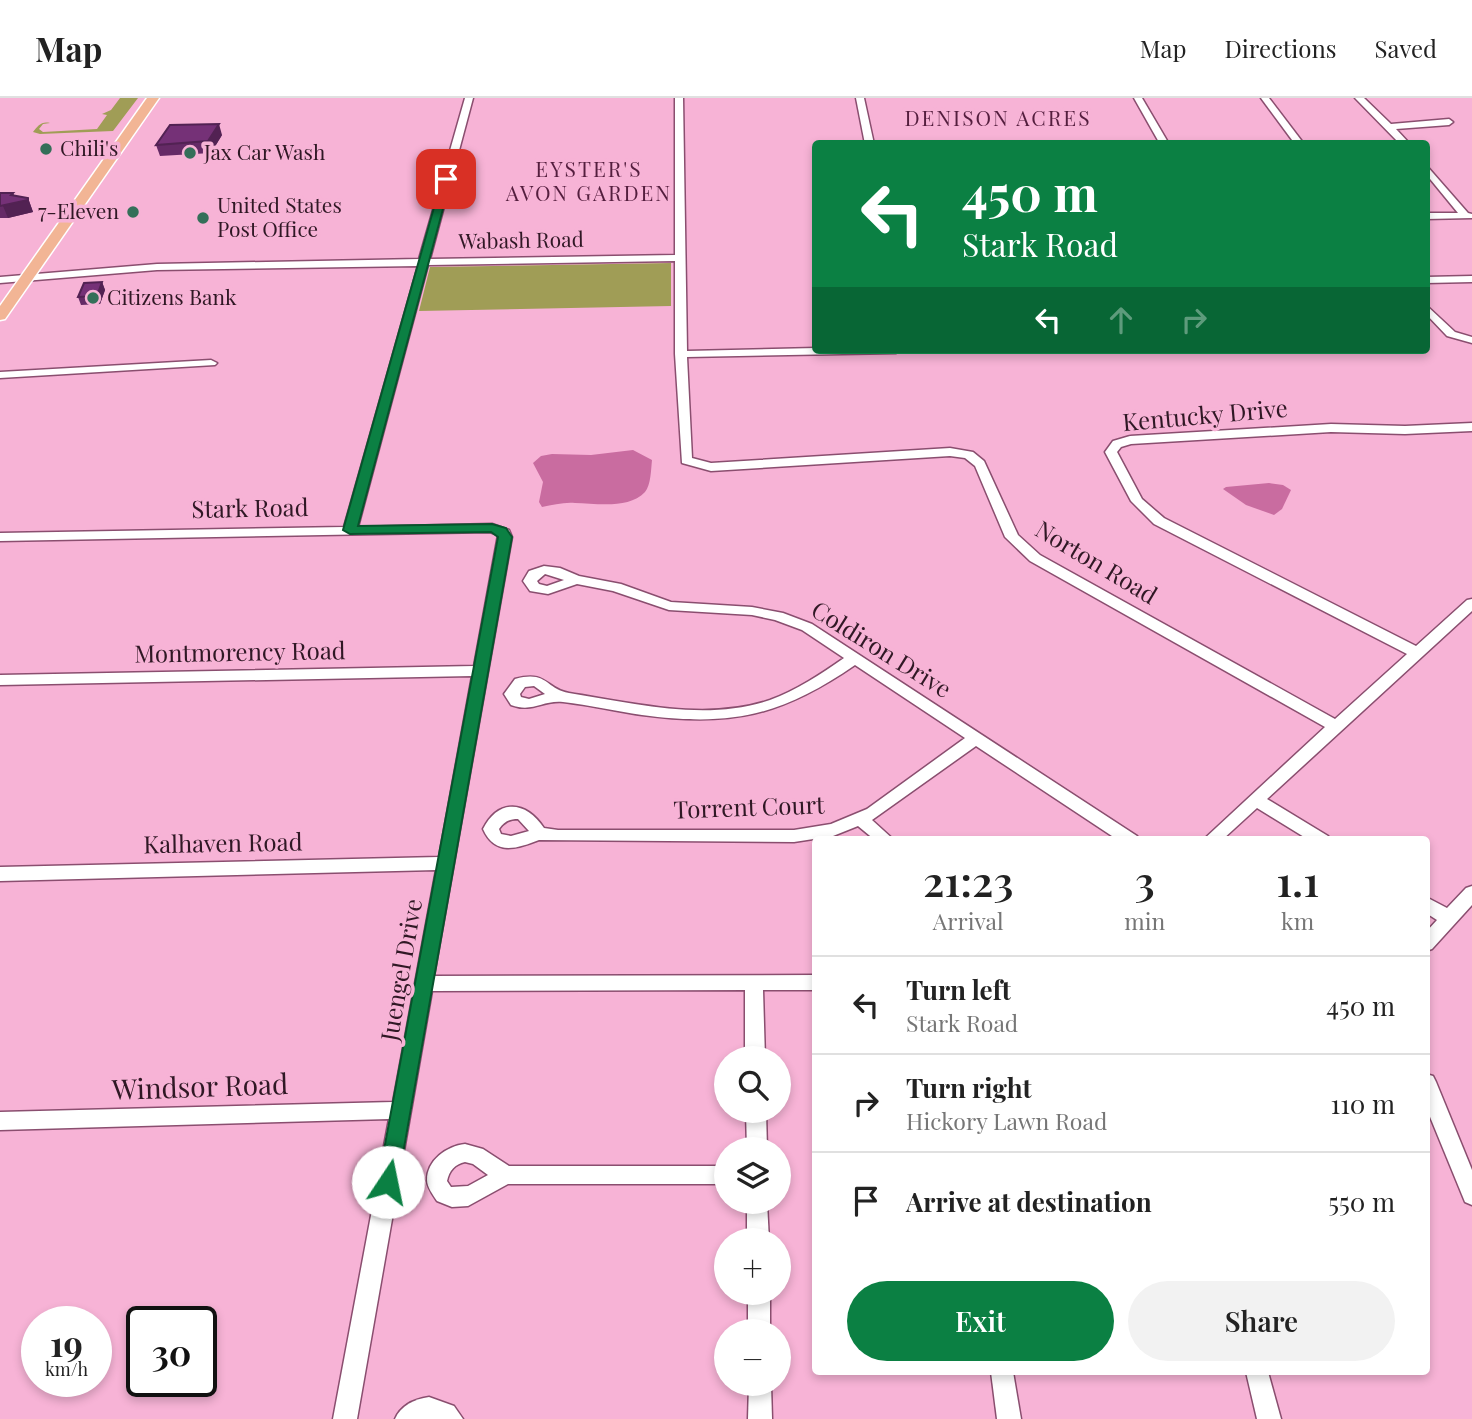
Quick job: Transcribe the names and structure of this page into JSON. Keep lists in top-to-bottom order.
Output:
{
  "streets": {
    "street": [
      "Wabash Road",
      "Kentucky Drive",
      "Stark Road",
      "Norton Road",
      "Coldiron Drive",
      "Montmorency Road",
      "Torrent Court",
      "Kalhaven Road",
      "Juengel Drive",
      "Windsor Road"
    ]
  },
  "crossings": [
    ["Stark Road", "Juengel Drive"],
    ["Coldiron Drive", "Torrent Court"],
    ["Montmorency Road", "Juengel Drive"],
    ["Kalhaven Road", "Juengel Drive"],
    ["Juengel Drive", "Windsor Road"]
  ],
  "districts": ["DENISON ACRES", "EYSTER'S AVON GARDEN"],
  "places": [
    "Chili's",
    "Jax Car Wash",
    "7-Eleven",
    "United States Post Office",
    "Citizens Bank"
  ],
  "page": {
    "header": "Map",
    "nav": ["Map", "Directions", "Saved"],
    "turn": ["450 m", "Stark Road"],
    "eta": [
      "21:23",
      "Arrival",
      "3",
      "min",
      "1.1",
      "km"
    ],
    "list": [
      {
        "name": "Turn left",
        "note": "Stark Road",
        "value": "450 m"
      },
      {
        "name": "Turn right",
        "note": "Hickory Lawn Road",
        "value": "110 m"
      },
      {
        "name": "Arrive at destination",
        "value": "550 m"
      }
    ],
    "map_buttons": ["+", "−"],
    "buttons": ["Exit", "Share"],
    "speed": "19 km/h",
    "limit": "30"
  }
}
